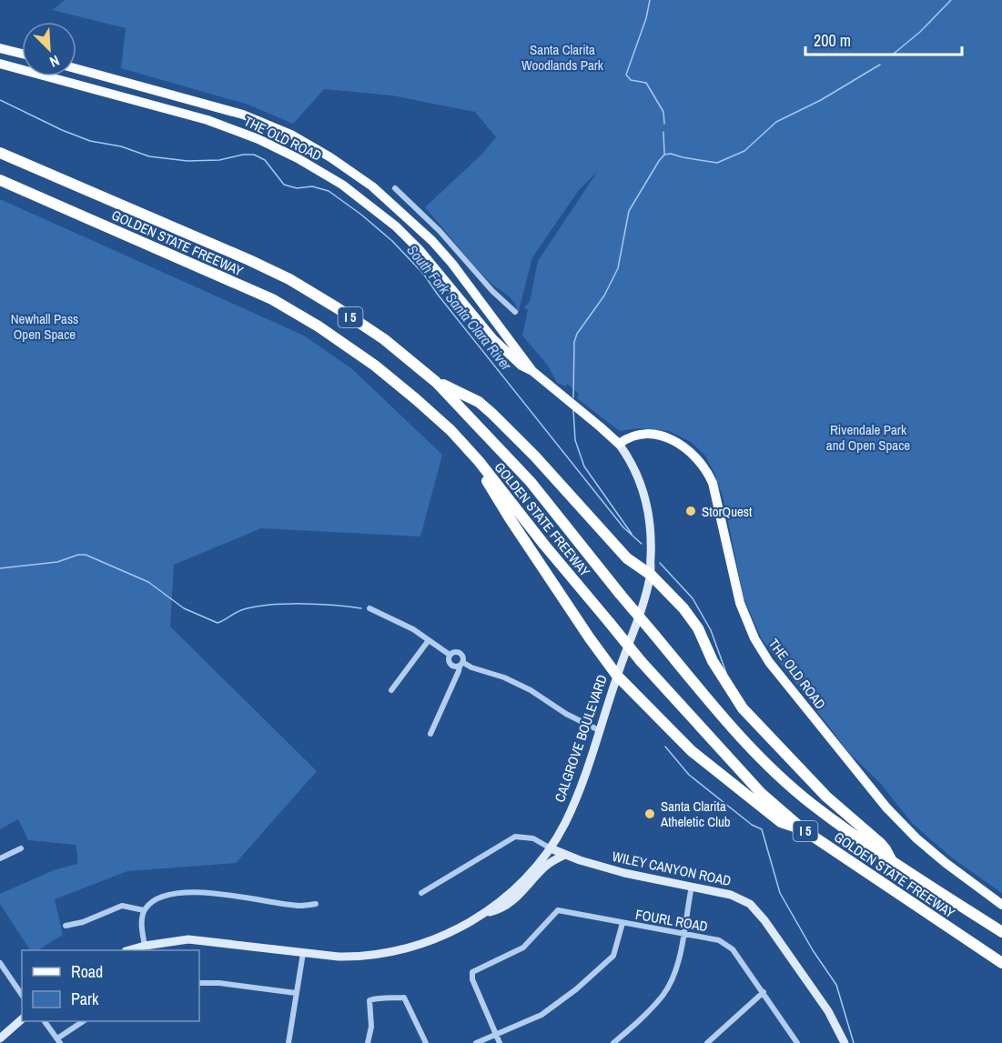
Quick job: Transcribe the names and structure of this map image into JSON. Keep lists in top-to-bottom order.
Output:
{
  "streets": {
    "highway": ["GOLDEN STATE FREEWAY", "I 5"],
    "main road": ["THE OLD ROAD"],
    "street": ["CALGROVE BOULEVARD", "WILEY CANYON ROAD", "FOURL ROAD"]
  },
  "crossings": [
    ["THE OLD ROAD", "CALGROVE BOULEVARD"],
    ["CALGROVE BOULEVARD", "WILEY CANYON ROAD"]
  ],
  "water": ["South Fork Santa Clara River"],
  "parks": ["Santa Clarita Woodlands Park", "Newhall Pass Open Space", "Rivendale Park and Open Space"],
  "places": ["StorQuest", "Santa Clarita Atheletic Club"],
  "legend": ["Road", "Park"],
  "scale_bar": "200 m",
  "north": "bottom right"
}
